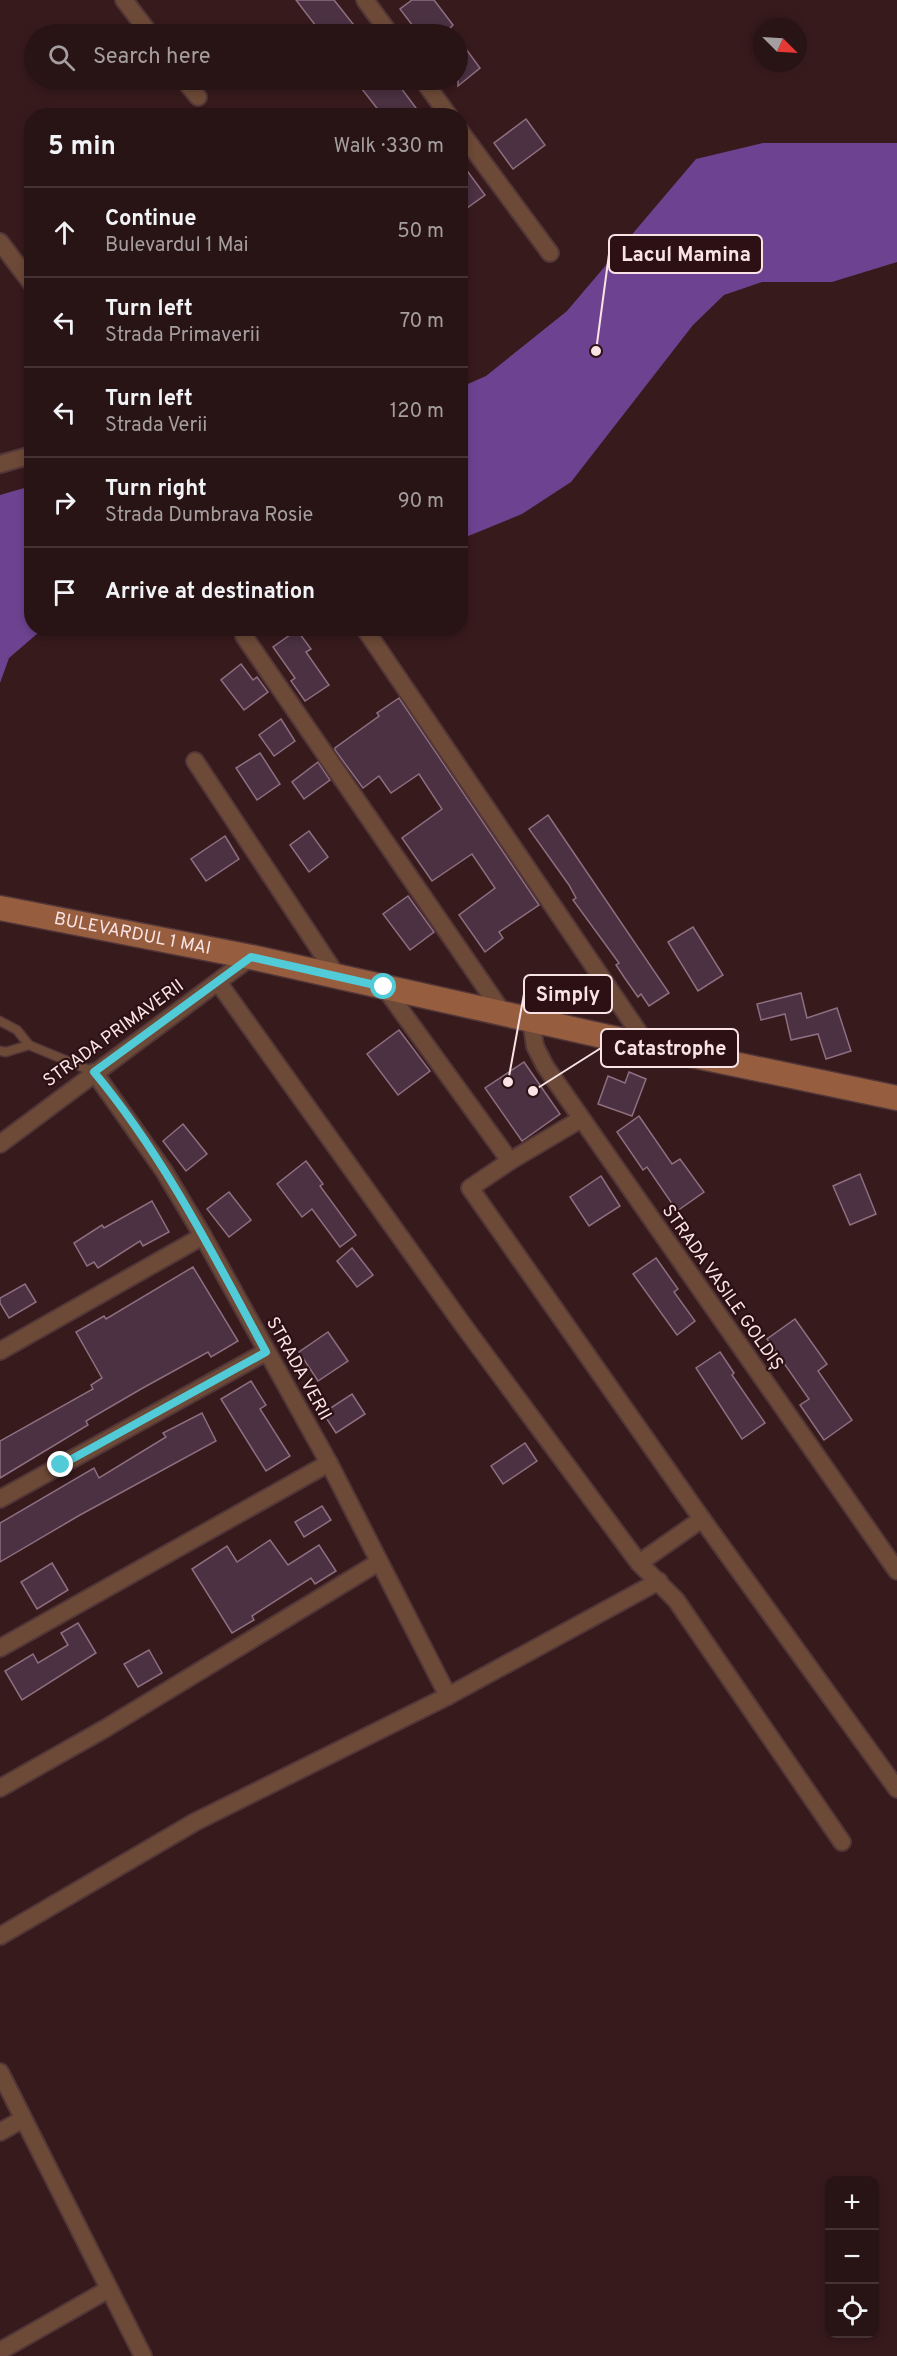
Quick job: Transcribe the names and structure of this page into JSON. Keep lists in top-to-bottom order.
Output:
{
  "streets": {
    "main road": ["BULEVARDUL 1 MAI"],
    "street": ["STRADA PRIMAVERII", "STRADA VASILE GOLDIȘ", "STRADA VERII"]
  },
  "crossings": [
    ["BULEVARDUL 1 MAI", "STRADA PRIMAVERII"],
    ["BULEVARDUL 1 MAI", "STRADA VASILE GOLDIȘ"],
    ["STRADA PRIMAVERII", "STRADA VERII"]
  ],
  "places": ["Lacul Mamina", "Simply", "Catastrophe"],
  "north": "bottom right",
  "page": {
    "search": "Search here",
    "heading": ["5 min", "Walk · 330 m"],
    "list": [
      ["Continue", "Bulevardul 1 Mai", "50 m"],
      ["Turn left", "Strada Primaverii", "70 m"],
      ["Turn left", "Strada Verii", "120 m"],
      ["Turn right", "Strada Dumbrava Rosie", "90 m"],
      "Arrive at destination"
    ],
    "map_buttons": ["+", "−"]
  }
}
